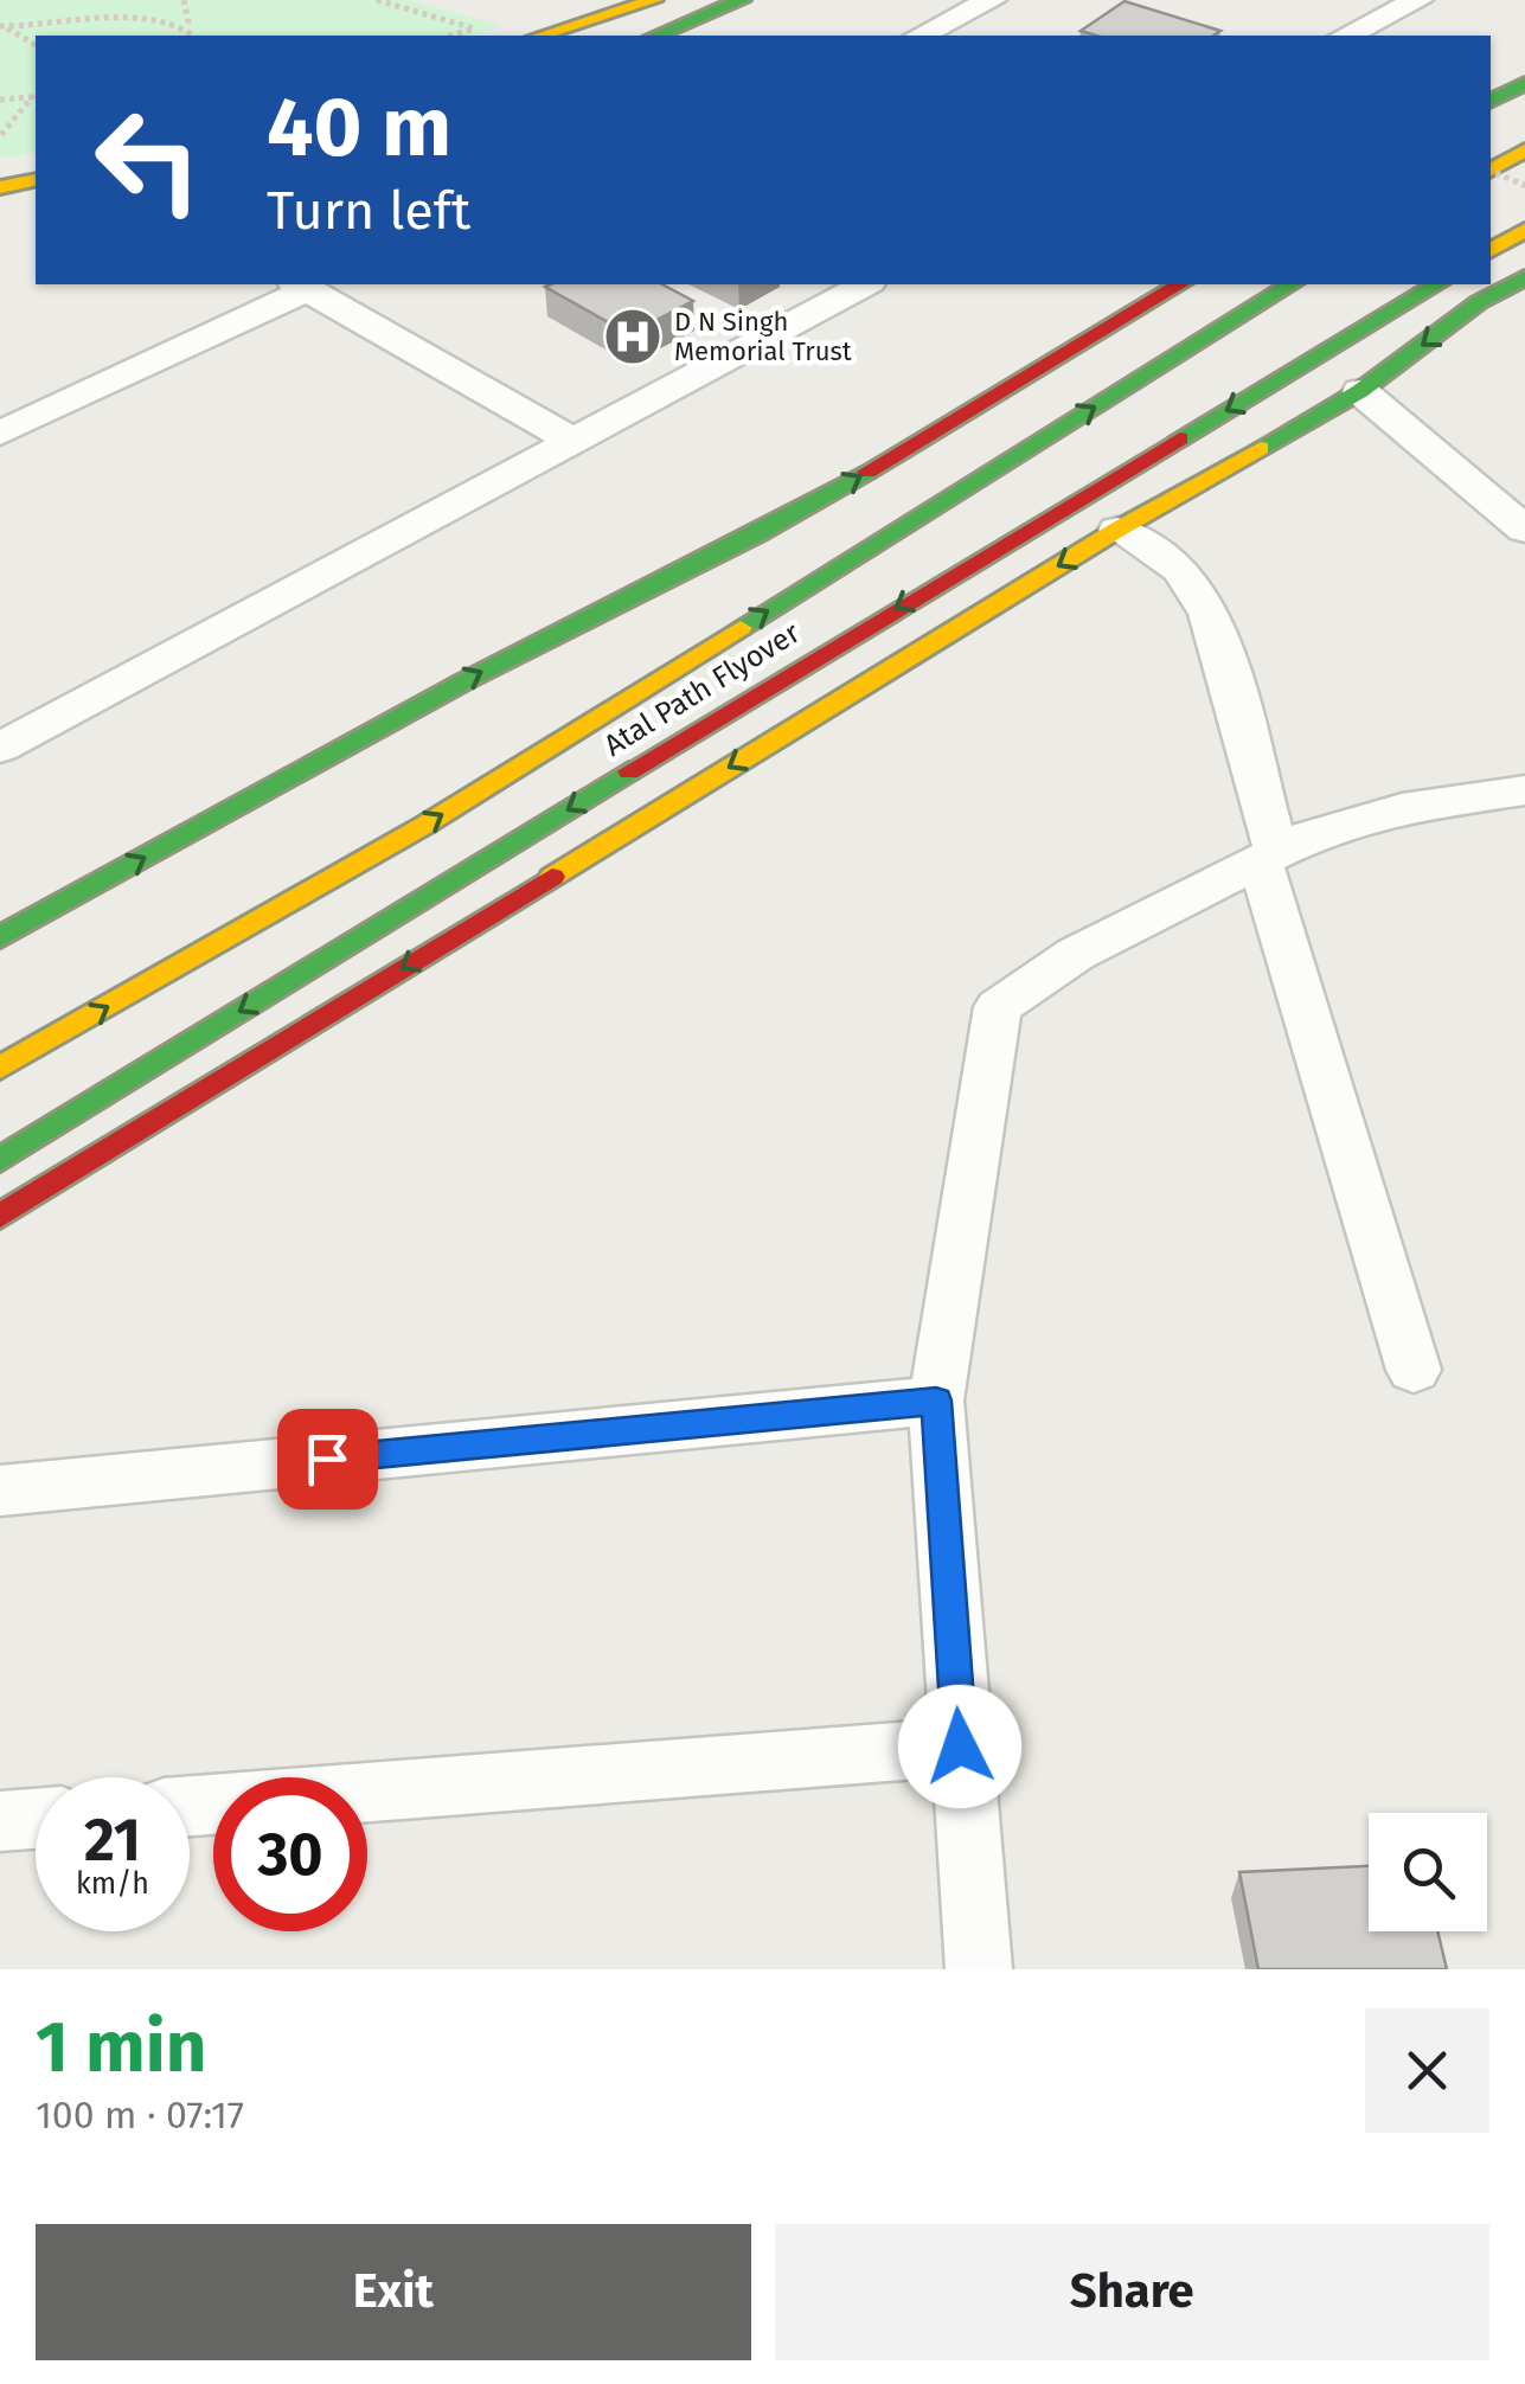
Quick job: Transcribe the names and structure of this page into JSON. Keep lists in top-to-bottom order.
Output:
{
  "streets": {
    "street": ["Atal Path Flyover"]
  },
  "places": {
    "hospital": ["D N Singh Memorial Trust"]
  },
  "page": {
    "turn": ["40 m", "Turn left"],
    "speed": "21 km/h",
    "limit": "30",
    "heading": ["1 min", "100 m · 07:17"],
    "buttons": ["Exit", "Share"]
  }
}
